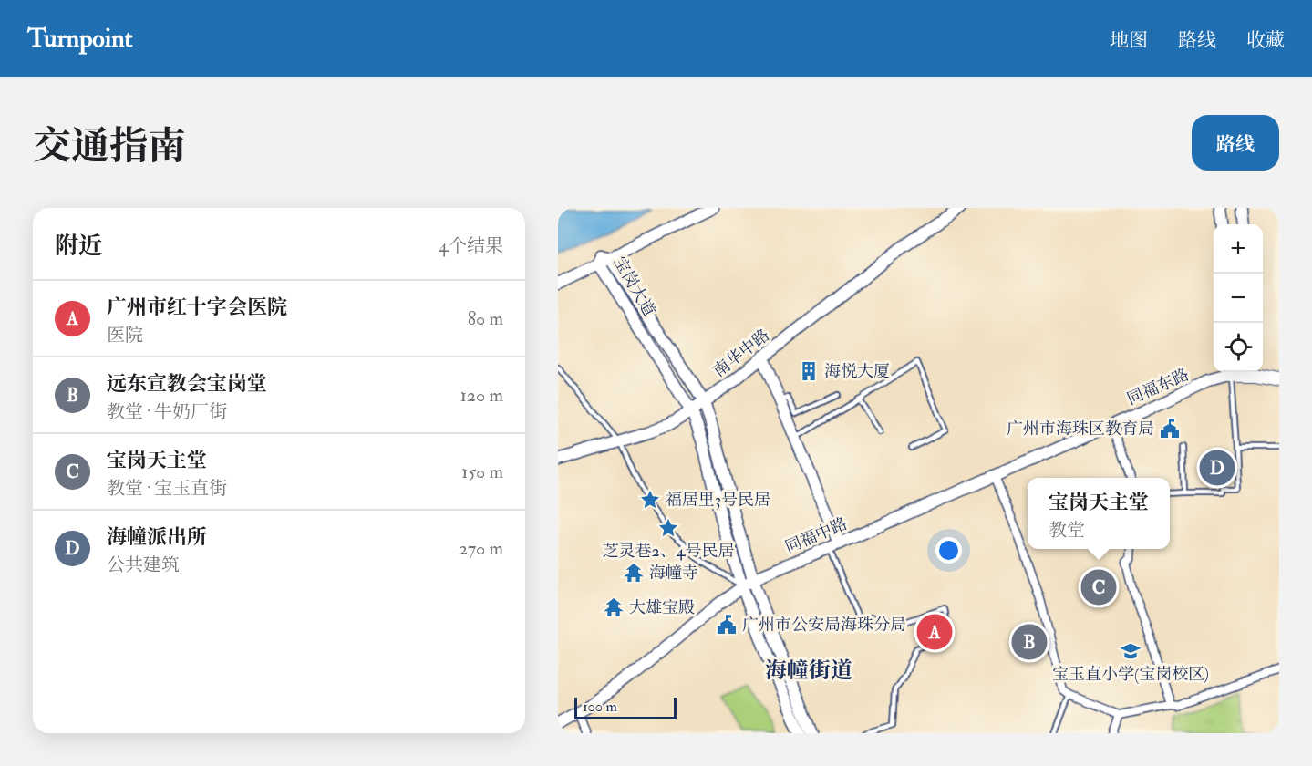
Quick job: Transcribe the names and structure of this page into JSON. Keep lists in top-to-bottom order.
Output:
{
  "streets": {
    "main road": [
      "宝岗大道",
      "南华中路",
      "同福东路",
      "同福中路"
    ]
  },
  "crossings": [
    ["宝岗大道", "南华中路"],
    ["宝岗大道", "同福中路"],
    ["同福东路", "同福中路"]
  ],
  "districts": ["海幢街道"],
  "places": {
    "building": ["海悦大厦"],
    "public building": ["广州市海珠区教育局", "广州市公安局海珠分局"],
    "place": ["福居里3号民居", "芝灵巷2、4号民居"],
    "temple": ["海幢寺", "大雄宝殿"],
    "school or university": ["宝玉直小学(宝岗校区)"]
  },
  "scale_bar": "100 m",
  "page": {
    "header": "Turnpoint",
    "nav": ["地图", "路线", "收藏"],
    "title": "交通指南",
    "buttons": "路线",
    "heading": ["附近", "4个结果"],
    "map_buttons": ["+", "−"],
    "list": [
      {
        "mark": "A",
        "name": "广州市红十字会医院",
        "note": "医院",
        "value": "80 m"
      },
      {
        "mark": "B",
        "name": "远东宣教会宝岗堂",
        "note": "教堂 · 牛奶厂街",
        "value": "120 m"
      },
      {
        "mark": "C",
        "name": "宝岗天主堂",
        "note": "教堂 · 宝玉直街",
        "value": "150 m"
      },
      {
        "mark": "D",
        "name": "海幢派出所",
        "note": "公共建筑",
        "value": "270 m"
      }
    ],
    "pins": [
      "D",
      "C",
      "A",
      "B"
    ],
    "popup": ["宝岗天主堂", "教堂"],
    "scale": "100 m"
  }
}
